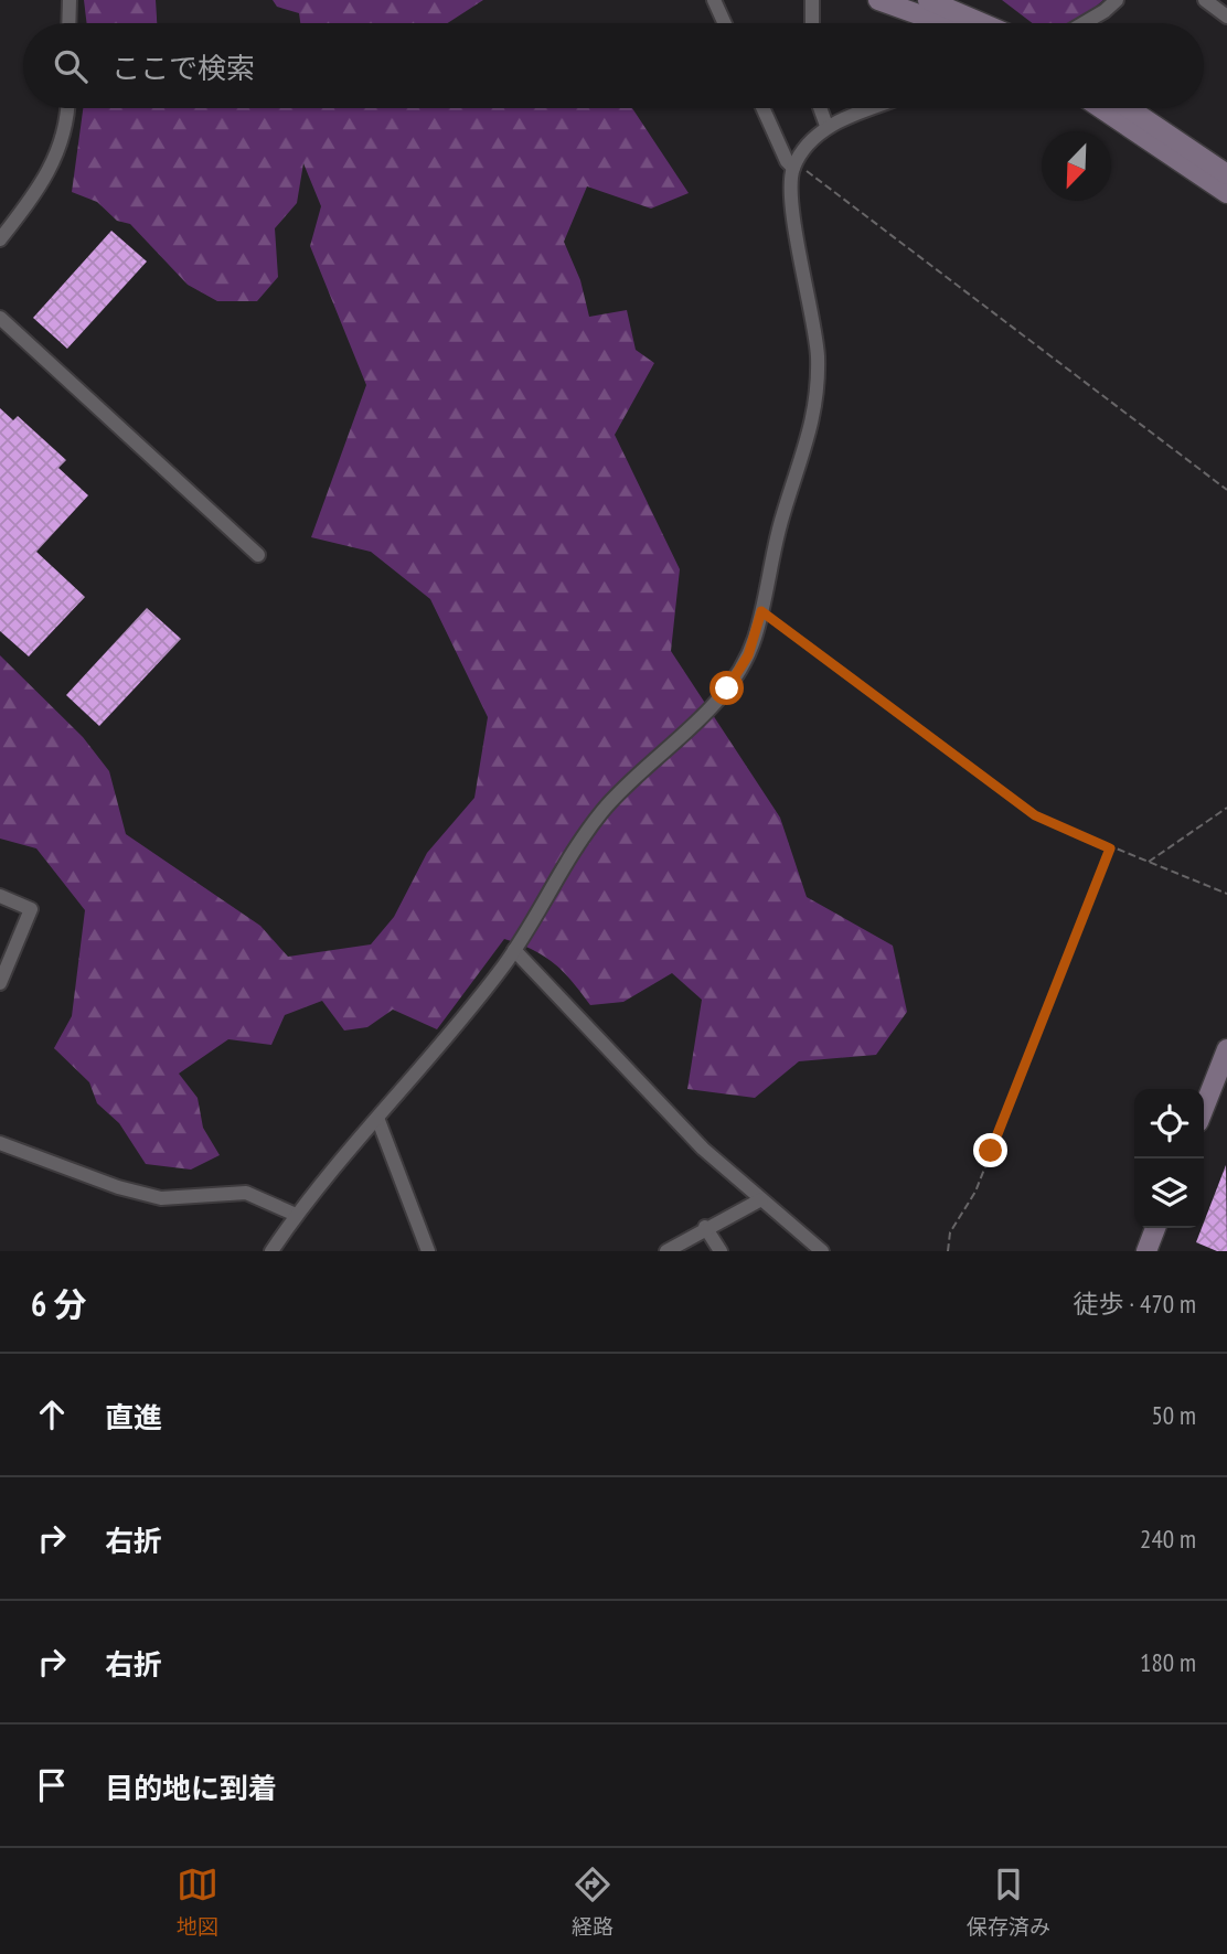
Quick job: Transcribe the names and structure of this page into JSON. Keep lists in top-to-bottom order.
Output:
{
  "north": "bottom left",
  "page": {
    "search": "ここで検索",
    "heading": ["6 分", "徒歩 · 470 m"],
    "list": [
      ["直進", "50 m"],
      ["右折", "240 m"],
      ["右折", "180 m"],
      "目的地に到着"
    ],
    "nav": ["地図", "経路", "保存済み"]
  }
}
